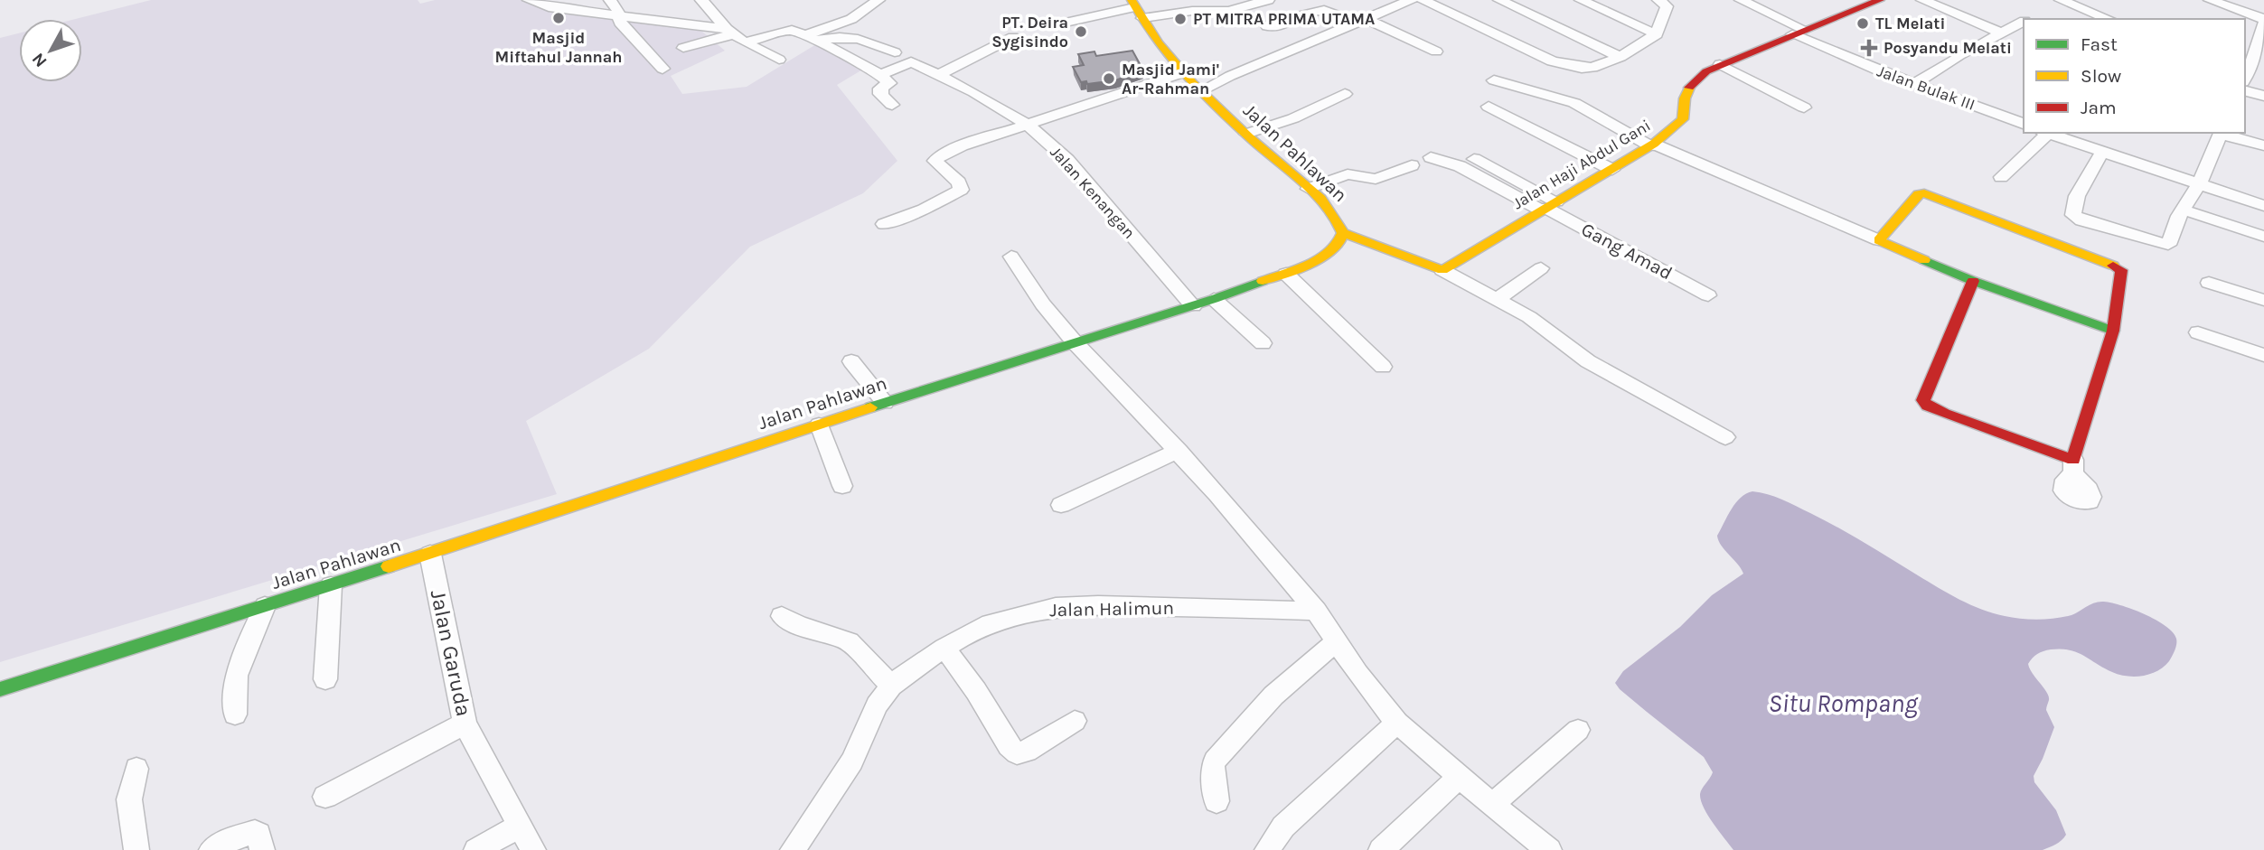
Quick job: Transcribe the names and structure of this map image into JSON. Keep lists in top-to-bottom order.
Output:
{
  "streets": {
    "street": [
      "Jalan Bulak III",
      "Jalan Pahlawan",
      "Jalan Haji Abdul Gani",
      "Jalan Kenangan",
      "Gang Amad",
      "Jalan Halimun",
      "Jalan Garuda"
    ]
  },
  "crossings": [
    ["Jalan Bulak III", "Jalan Haji Abdul Gani"],
    ["Jalan Pahlawan", "Jalan Kenangan"],
    ["Jalan Pahlawan", "Jalan Garuda"],
    ["Jalan Haji Abdul Gani", "Gang Amad"]
  ],
  "water": ["Situ Rompang"],
  "places": {
    "other": [
      "Masjid Miftahul Jannah",
      "PT MITRA PRIMA UTAMA",
      "TL Melati",
      "PT. Deira Sygisindo",
      "Masjid Jami' Ar-Rahman"
    ],
    "health": ["Posyandu Melati"]
  },
  "legend": ["Fast", "Slow", "Jam"],
  "north": "bottom left"
}
